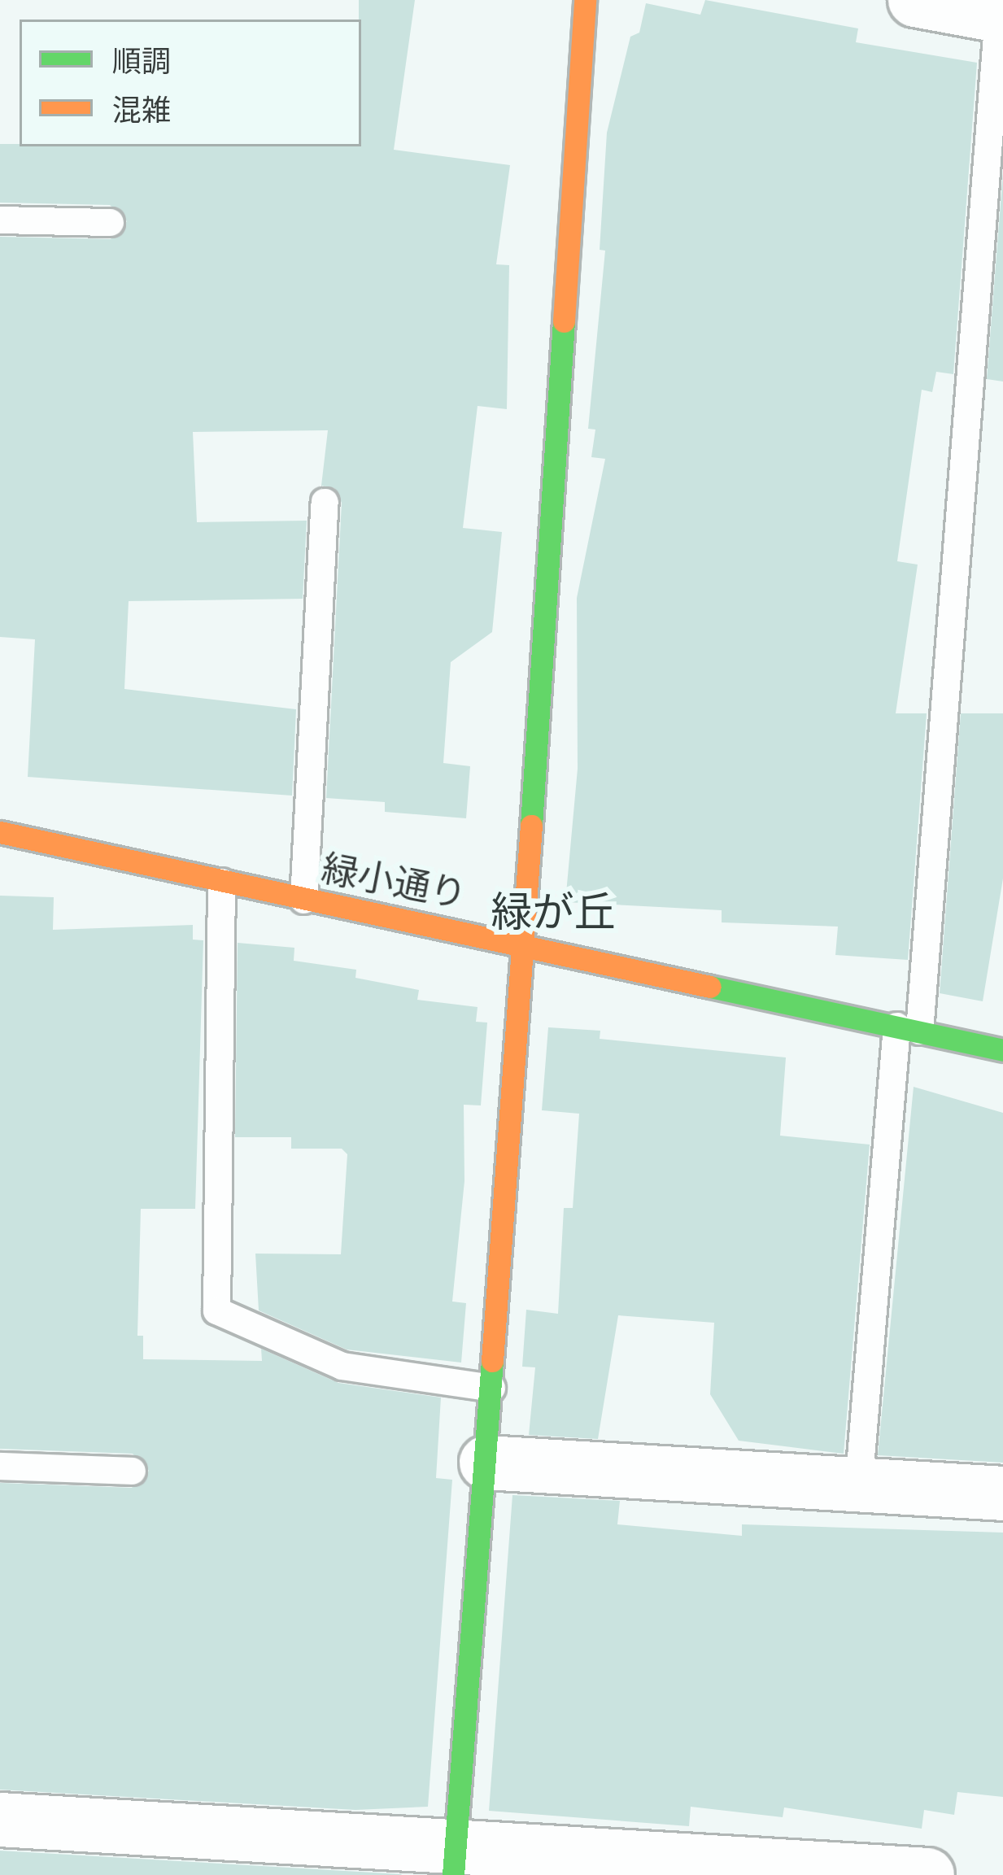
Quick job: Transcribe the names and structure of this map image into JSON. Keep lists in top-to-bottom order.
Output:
{
  "streets": {
    "street": ["緑小通り"]
  },
  "districts": ["緑が丘"],
  "legend": ["順調", "混雑"]
}
